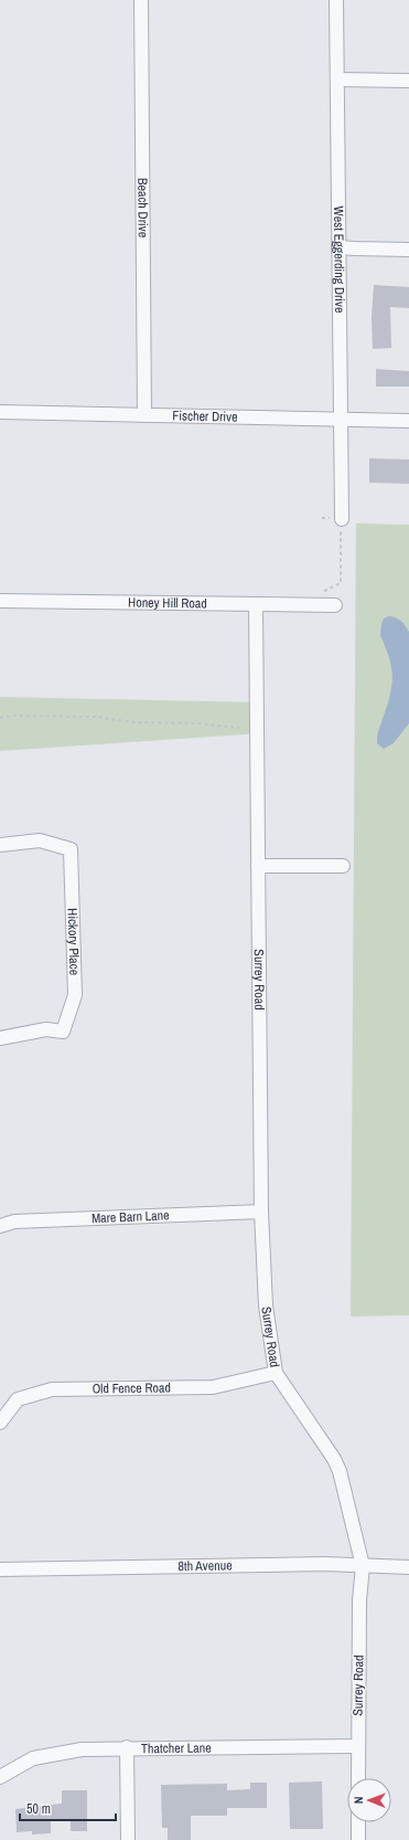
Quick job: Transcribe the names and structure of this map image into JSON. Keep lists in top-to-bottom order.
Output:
{
  "streets": {
    "street": [
      "Beach Drive",
      "West Eggerding Drive",
      "Fischer Drive",
      "Honey Hill Road",
      "Hickory Place",
      "Surrey Road",
      "Mare Barn Lane",
      "Old Fence Road",
      "8th Avenue",
      "Thatcher Lane"
    ]
  },
  "crossings": [
    ["Beach Drive", "Fischer Drive"],
    ["West Eggerding Drive", "Fischer Drive"],
    ["Honey Hill Road", "Surrey Road"],
    ["Surrey Road", "Mare Barn Lane"],
    ["Surrey Road", "Old Fence Road"],
    ["Surrey Road", "8th Avenue"],
    ["Surrey Road", "Thatcher Lane"]
  ],
  "scale_bar": "50 m",
  "north": "left"
}
